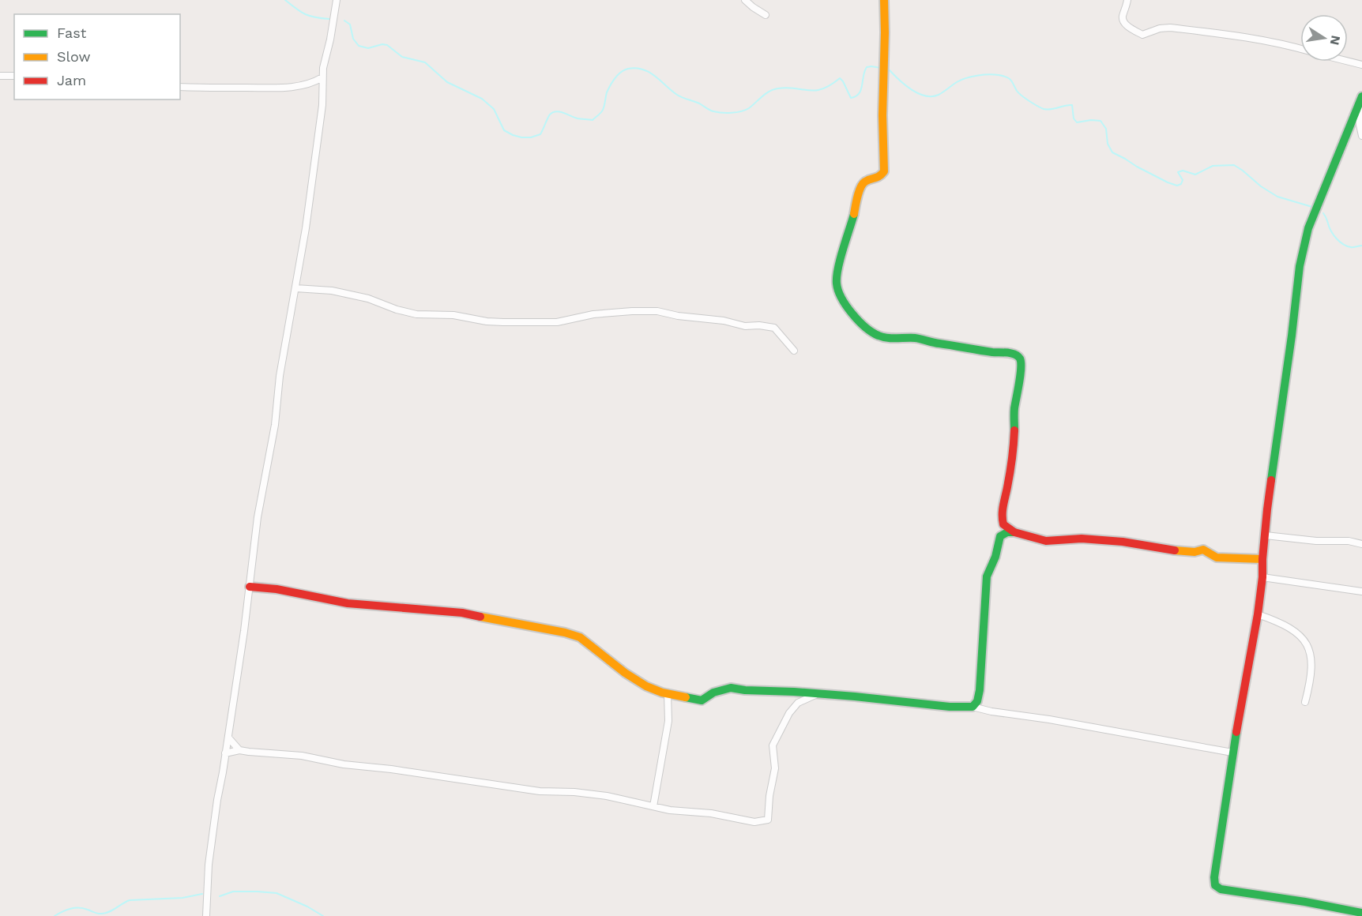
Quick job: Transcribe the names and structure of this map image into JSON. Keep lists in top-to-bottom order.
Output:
{
  "legend": ["Fast", "Slow", "Jam"],
  "north": "right"
}
